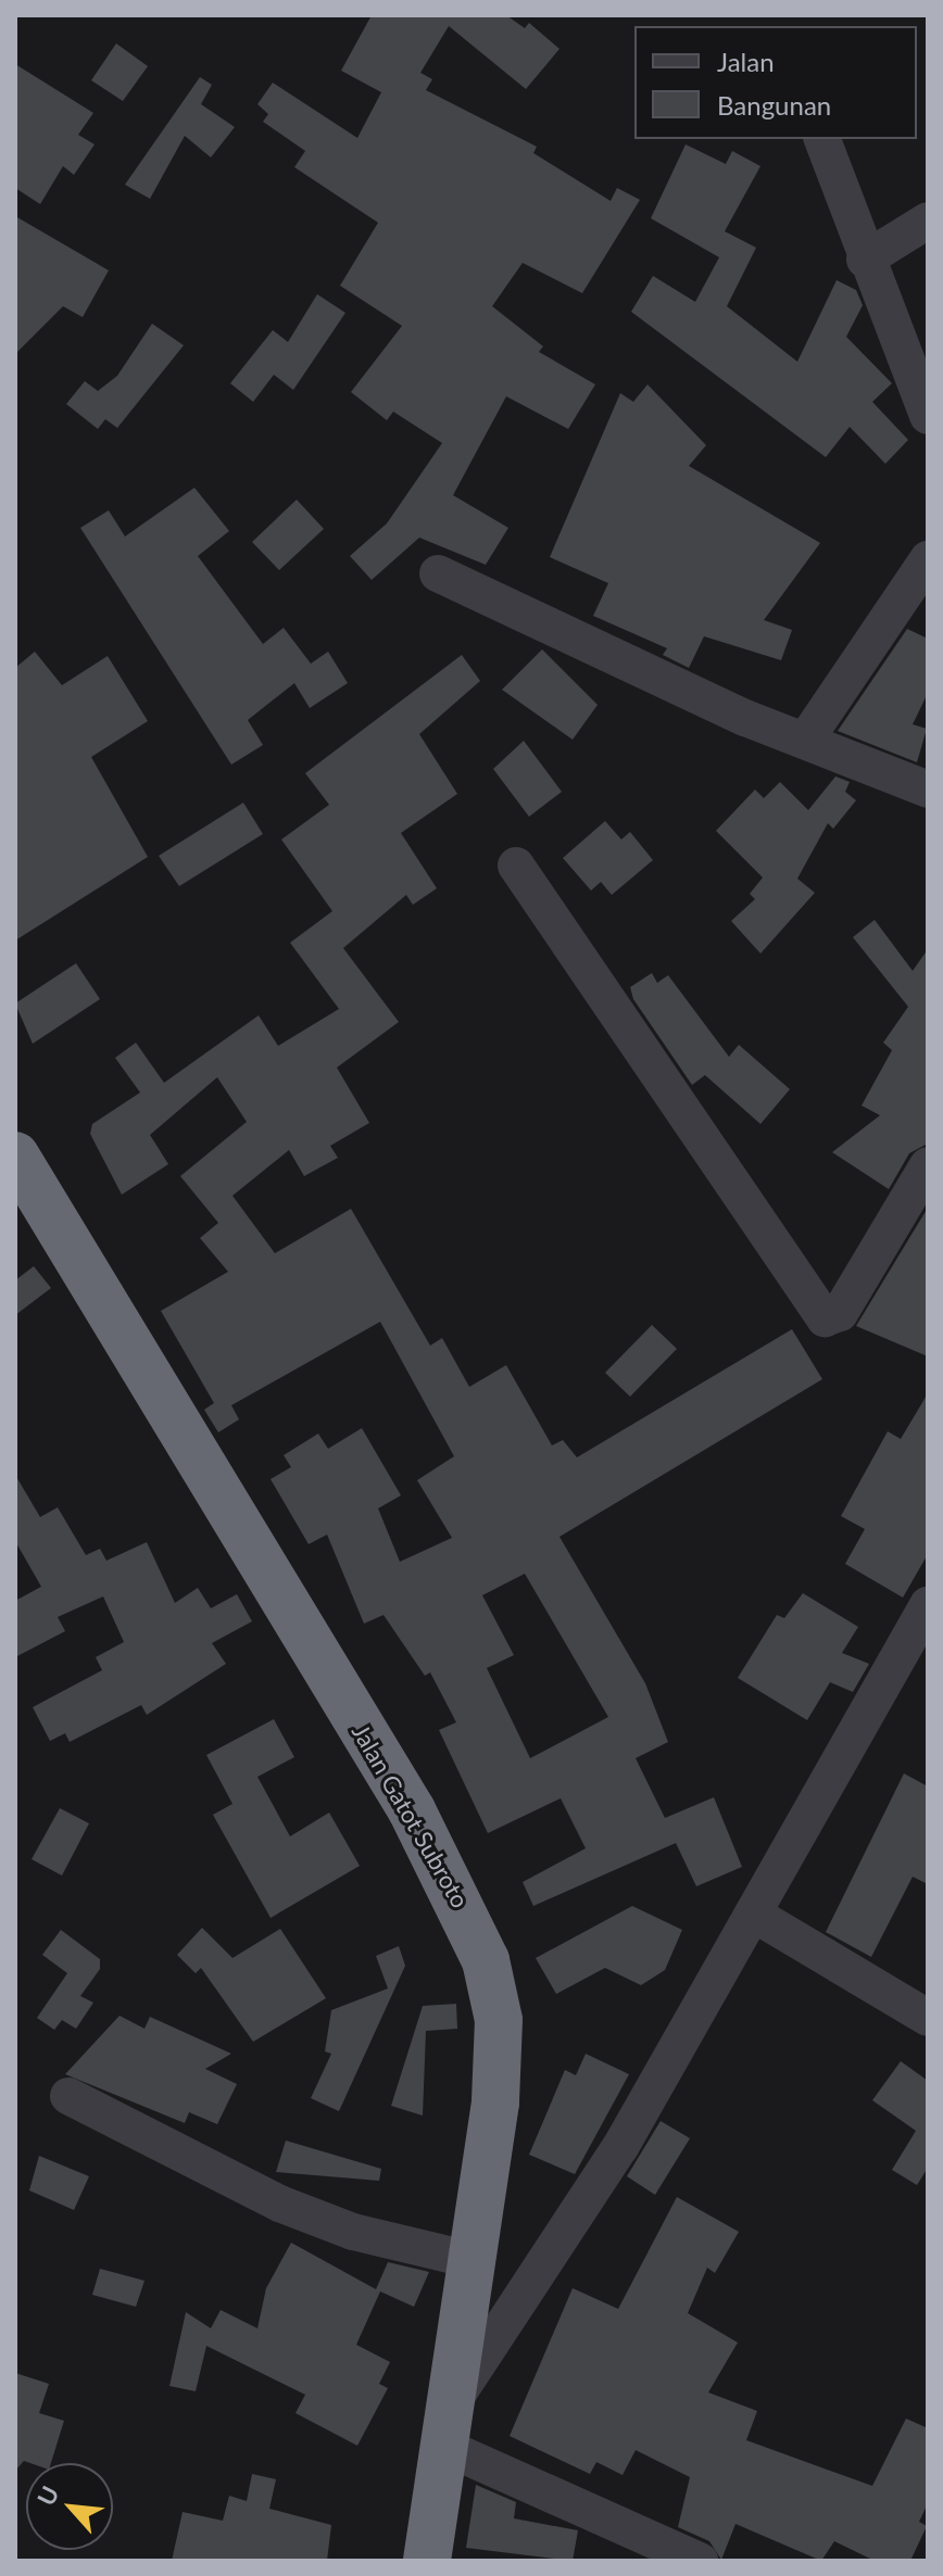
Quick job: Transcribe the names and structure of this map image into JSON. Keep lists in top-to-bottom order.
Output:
{
  "streets": {
    "highway": ["Jalan Gatot Subroto"]
  },
  "legend": ["Jalan", "Bangunan"],
  "north": "top left"
}
